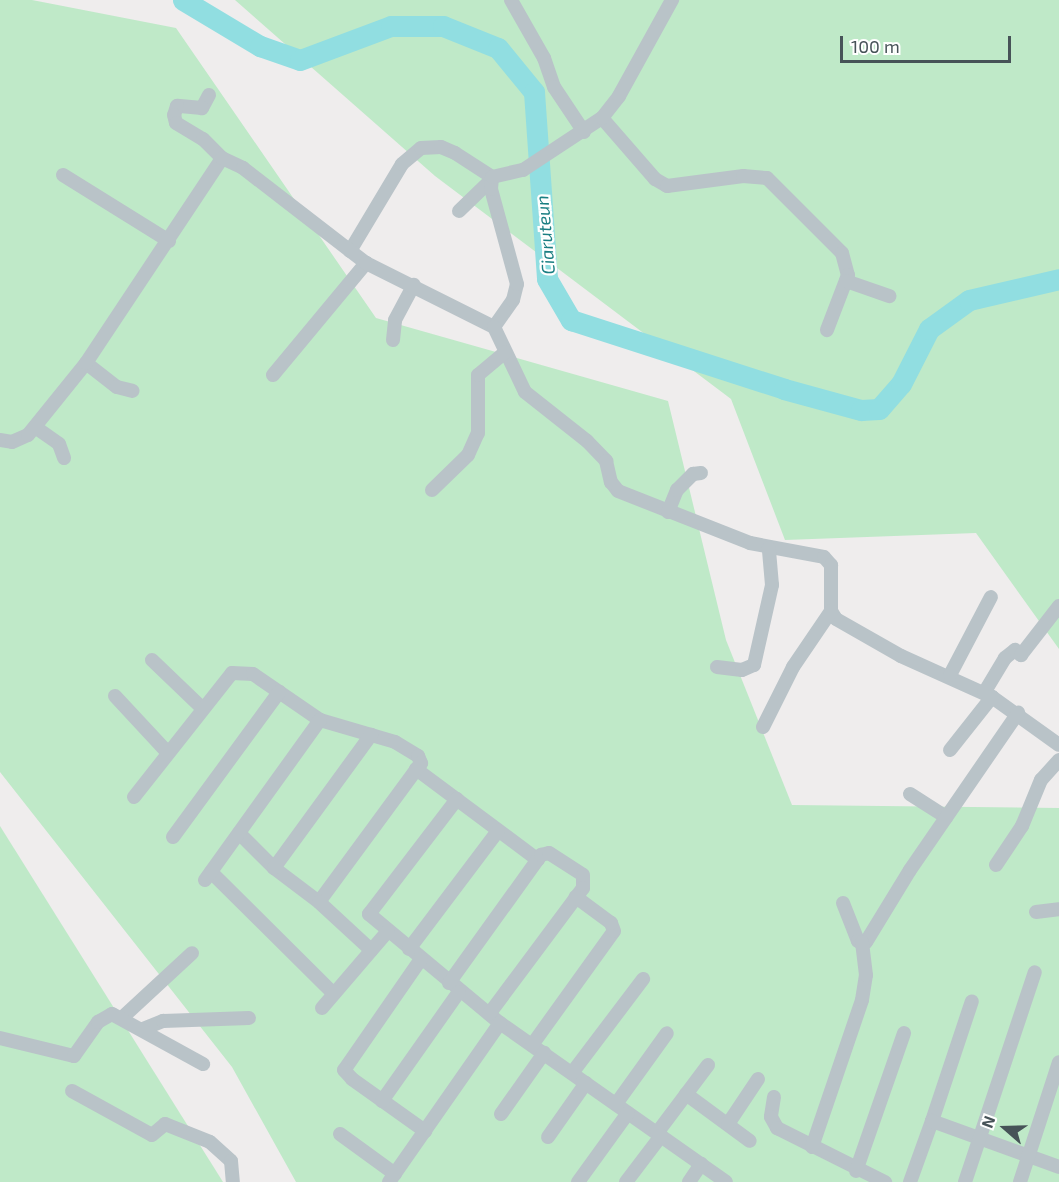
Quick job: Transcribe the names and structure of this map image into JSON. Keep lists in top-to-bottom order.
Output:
{
  "water": ["Ciaruteun"],
  "scale_bar": "100 m",
  "north": "left"
}
